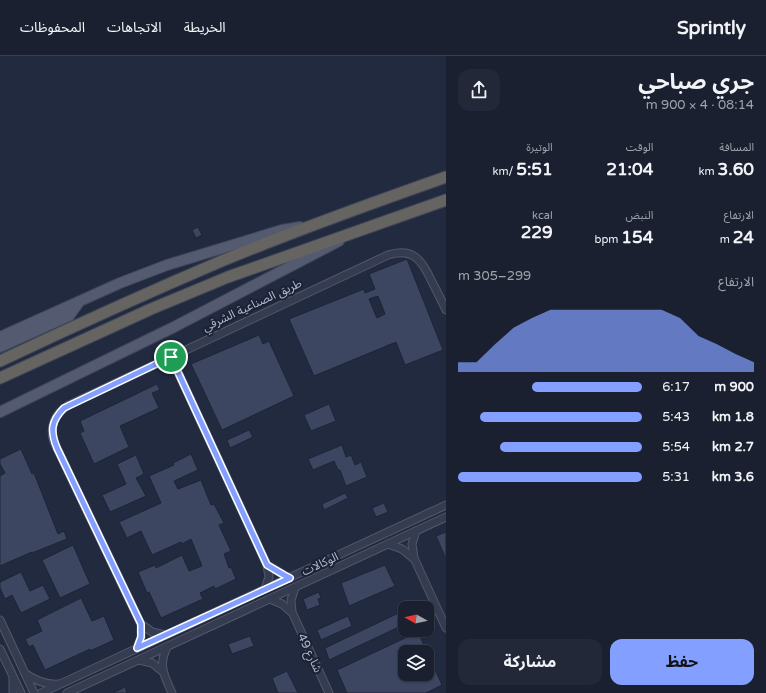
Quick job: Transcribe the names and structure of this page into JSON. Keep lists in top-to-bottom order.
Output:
{
  "streets": {
    "highway": ["طريق الصناعية الشرقي"],
    "street": ["الوكالات", "شارع 49"]
  },
  "crossings": [
    ["الوكالات", "شارع 49"]
  ],
  "north": "left",
  "page": {
    "header": "Sprintly",
    "nav": ["الخريطة", "الاتجاهات", "المحفوظات"],
    "heading": ["جري صباحي", "08:14 · 4 × 900 m"],
    "stats": [
      ["المسافة", "3.60 km"],
      ["الوقت", "21:04"],
      ["الوتيرة", "5:51 /km"],
      ["الارتفاع", "24 m"],
      ["النبض", "154 bpm"],
      ["kcal", "229"]
    ],
    "chart": ["الارتفاع", "299–305 m"],
    "list": [
      {
        "name": "900 m",
        "note": "6:17"
      },
      {
        "name": "1.8 km",
        "note": "5:43"
      },
      {
        "name": "2.7 km",
        "note": "5:54"
      },
      {
        "name": "3.6 km",
        "note": "5:31"
      }
    ],
    "buttons": ["حفظ", "مشاركة"]
  }
}
